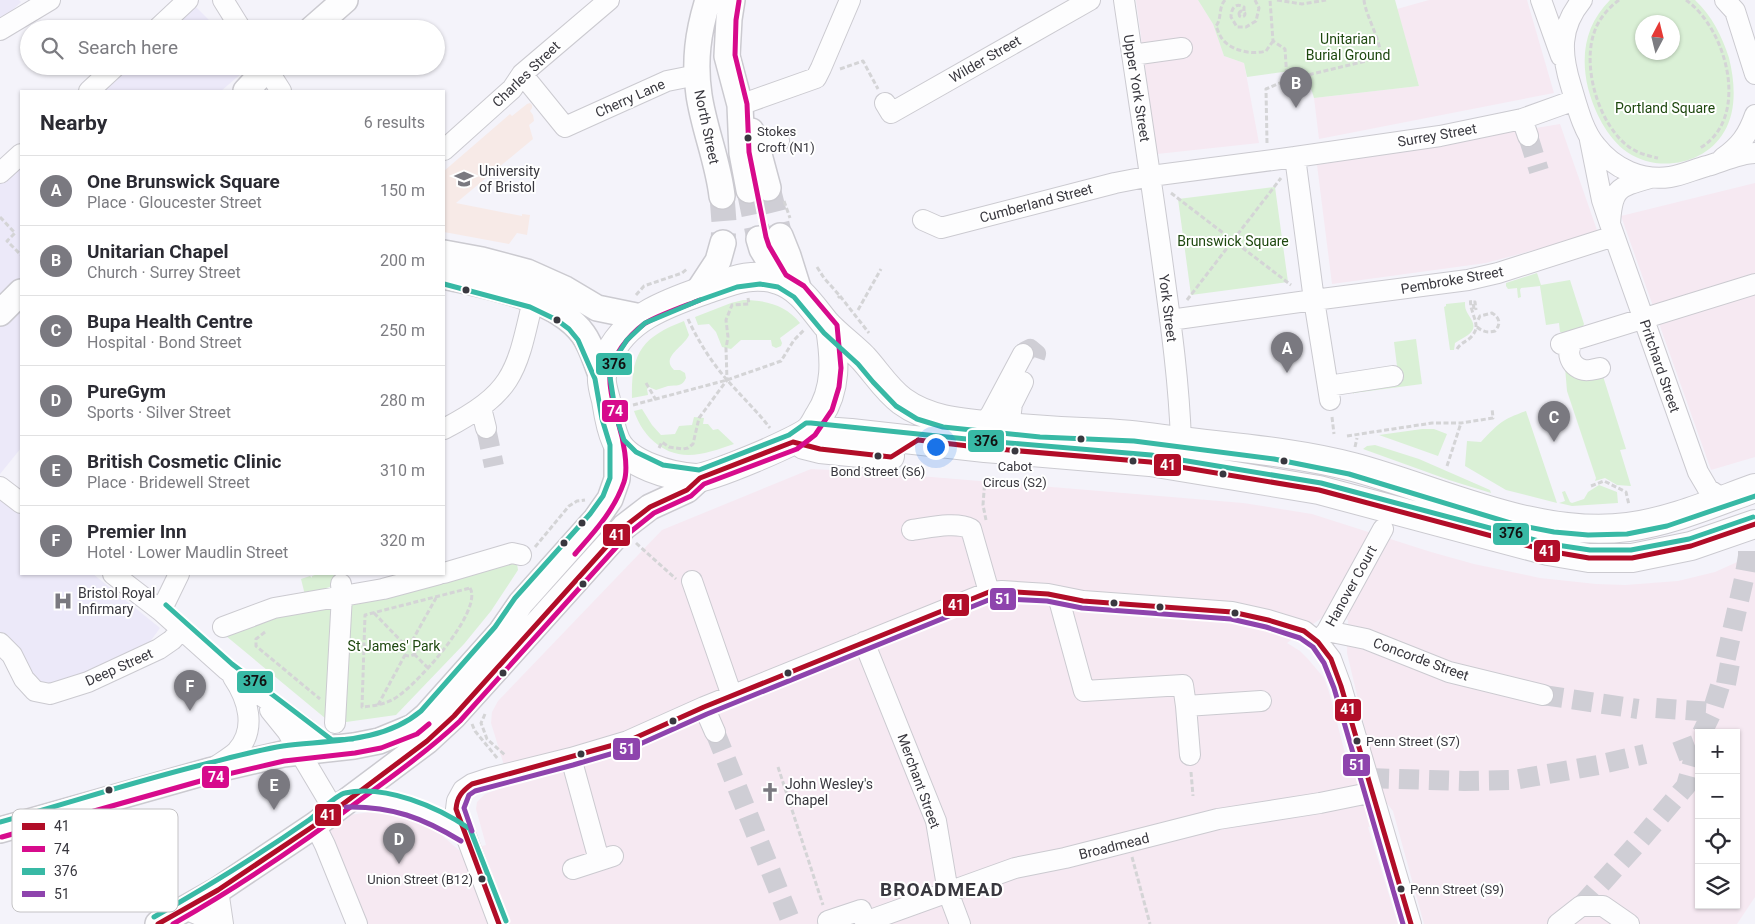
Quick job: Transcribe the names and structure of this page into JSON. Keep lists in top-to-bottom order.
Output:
{
  "streets": {
    "main road": ["North Street"],
    "street": [
      "Wilder Street",
      "Charles Street",
      "Upper York Street",
      "Cherry Lane",
      "Surrey Street",
      "Cumberland Street",
      "Pembroke Street",
      "York Street",
      "Pritchard Street",
      "Hanover Court",
      "Concorde Street",
      "Deep Street",
      "Merchant Street",
      "Broadmead"
    ]
  },
  "crossings": [
    ["Charles Street", "Cherry Lane"],
    ["Upper York Street", "Cumberland Street"],
    ["Upper York Street", "York Street"],
    ["Cherry Lane", "North Street"],
    ["Cumberland Street", "York Street"],
    ["Pembroke Street", "Pritchard Street"],
    ["Hanover Court", "Concorde Street"],
    ["Merchant Street", "Broadmead"]
  ],
  "districts": ["BROADMEAD"],
  "parks": [
    "Unitarian Burial Ground",
    "Portland Square",
    "Brunswick Square",
    "St James' Park"
  ],
  "places": {
    "other": [
      "Stokes Croft (N1)",
      "Cabot Circus (S2)",
      "Bond Street (S6)",
      "Penn Street (S7)",
      "Union Street (B12)",
      "Penn Street (S9)"
    ],
    "school or university": ["University of Bristol"],
    "hospital": ["Bristol Royal Infirmary"],
    "church": ["John Wesley's Chapel"]
  },
  "lines": [
    "transit line 74",
    "transit line 376",
    "transit line 41",
    "transit line 51"
  ],
  "legend": [
    "41",
    "74",
    "376",
    "51"
  ],
  "north": "top",
  "page": {
    "search": "Search here",
    "pins": [
      "B",
      "A",
      "C",
      "F",
      "E",
      "D"
    ],
    "heading": ["Nearby", "6 results"],
    "list": [
      {
        "mark": "A",
        "name": "One Brunswick Square",
        "note": "Place · Gloucester Street",
        "value": "150 m"
      },
      {
        "mark": "B",
        "name": "Unitarian Chapel",
        "note": "Church · Surrey Street",
        "value": "200 m"
      },
      {
        "mark": "C",
        "name": "Bupa Health Centre",
        "note": "Hospital · Bond Street",
        "value": "250 m"
      },
      {
        "mark": "D",
        "name": "PureGym",
        "note": "Sports · Silver Street",
        "value": "280 m"
      },
      {
        "mark": "E",
        "name": "British Cosmetic Clinic",
        "note": "Place · Bridewell Street",
        "value": "310 m"
      },
      {
        "mark": "F",
        "name": "Premier Inn",
        "note": "Hotel · Lower Maudlin Street",
        "value": "320 m"
      }
    ],
    "map_buttons": ["+", "−"]
  }
}
